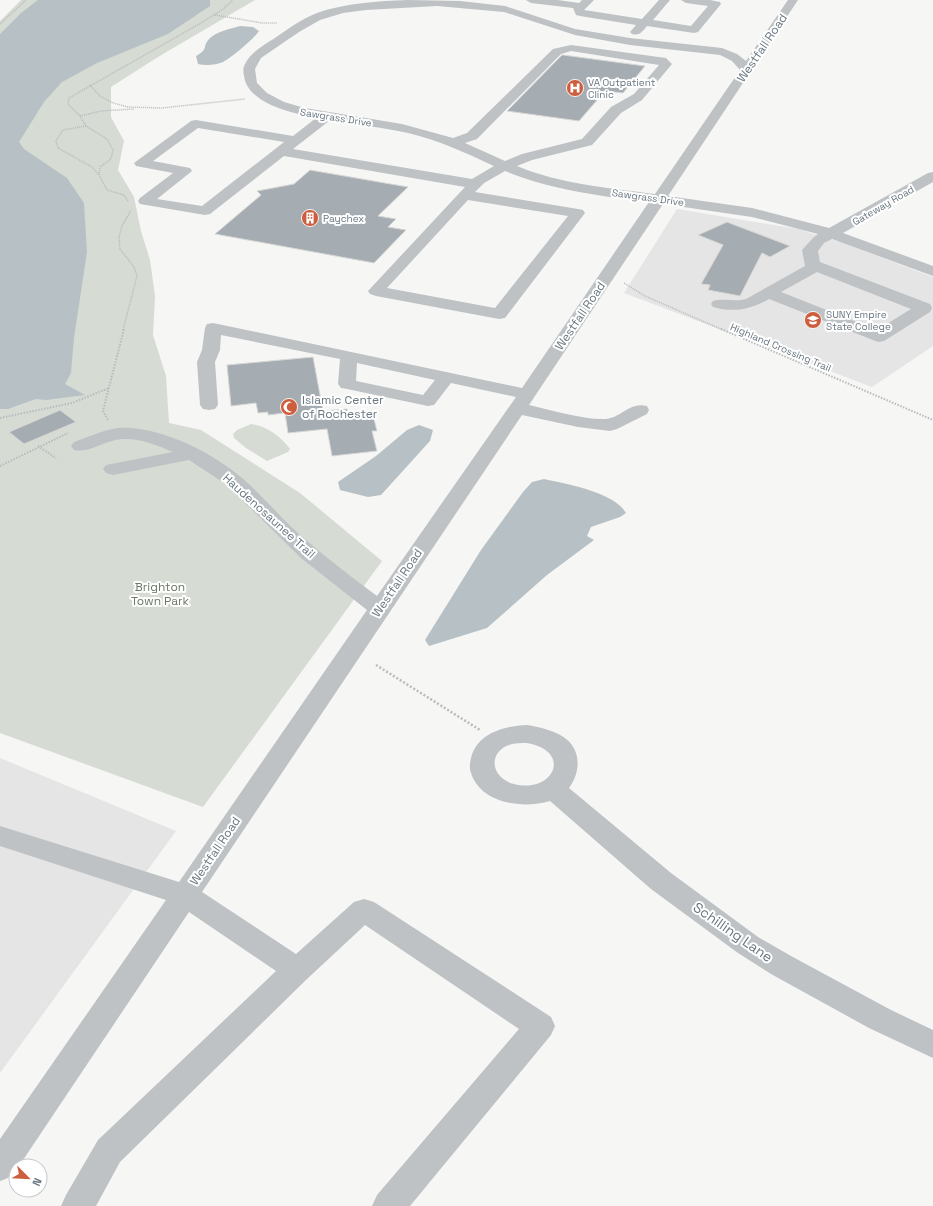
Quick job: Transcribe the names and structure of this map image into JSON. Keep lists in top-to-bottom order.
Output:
{
  "streets": {
    "street": [
      "Westfall Road",
      "Sawgrass Drive",
      "Gateway Road",
      "Haudenosaunee Trail",
      "Schilling Lane"
    ],
    "path": ["Highland Crossing Trail"]
  },
  "crossings": [
    ["Westfall Road", "Sawgrass Drive"],
    ["Westfall Road", "Haudenosaunee Trail"],
    ["Sawgrass Drive", "Gateway Road"]
  ],
  "parks": ["Brighton Town Park"],
  "places": {
    "hospital": ["VA Outpatient Clinic"],
    "building": ["Paychex"],
    "school or university": ["SUNY Empire State College"],
    "mosque": ["Islamic Center of Rochester"]
  },
  "north": "bottom right"
}
